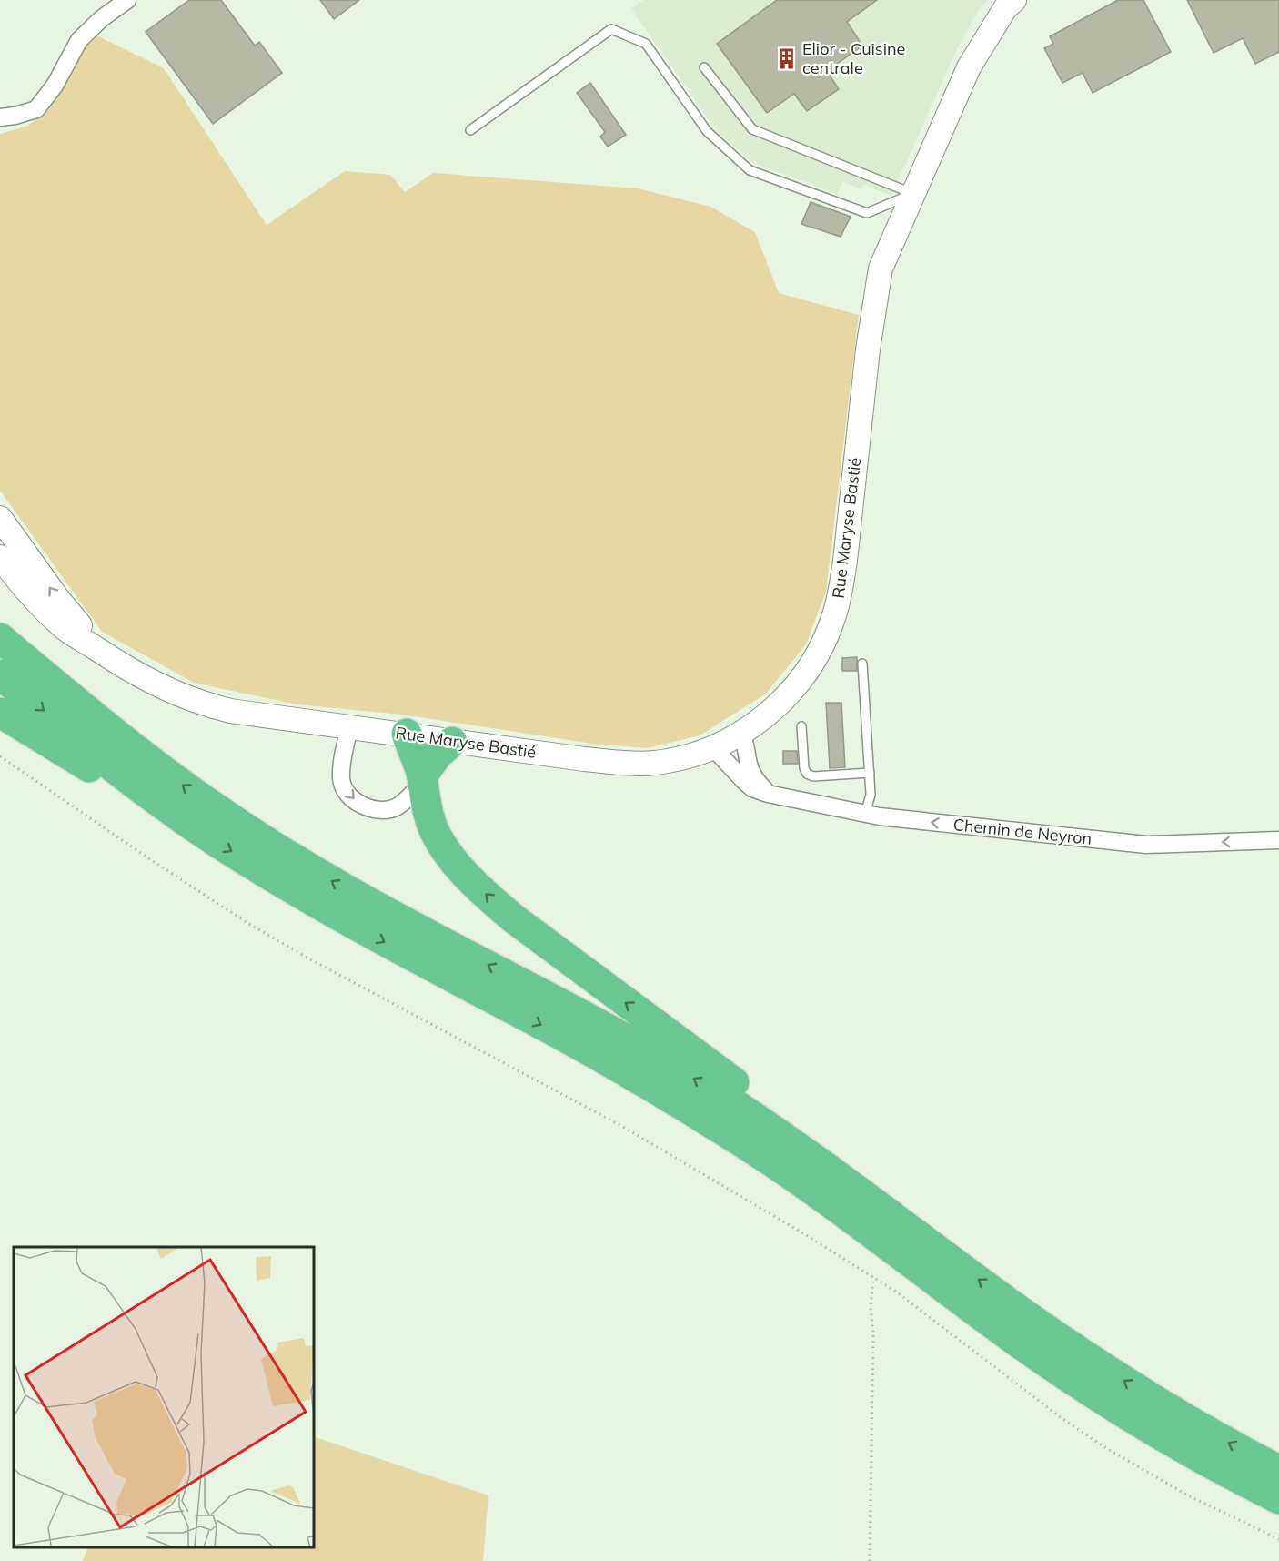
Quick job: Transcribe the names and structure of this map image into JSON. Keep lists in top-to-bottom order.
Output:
{
  "streets": {
    "main road": ["Rue Maryse Bastié"],
    "street": ["Chemin de Neyron"]
  },
  "crossings": [
    ["Rue Maryse Bastié", "Chemin de Neyron"]
  ],
  "one_way": ["Chemin de Neyron"],
  "places": {
    "building": ["Elior - Cuisine centrale"]
  }
}
